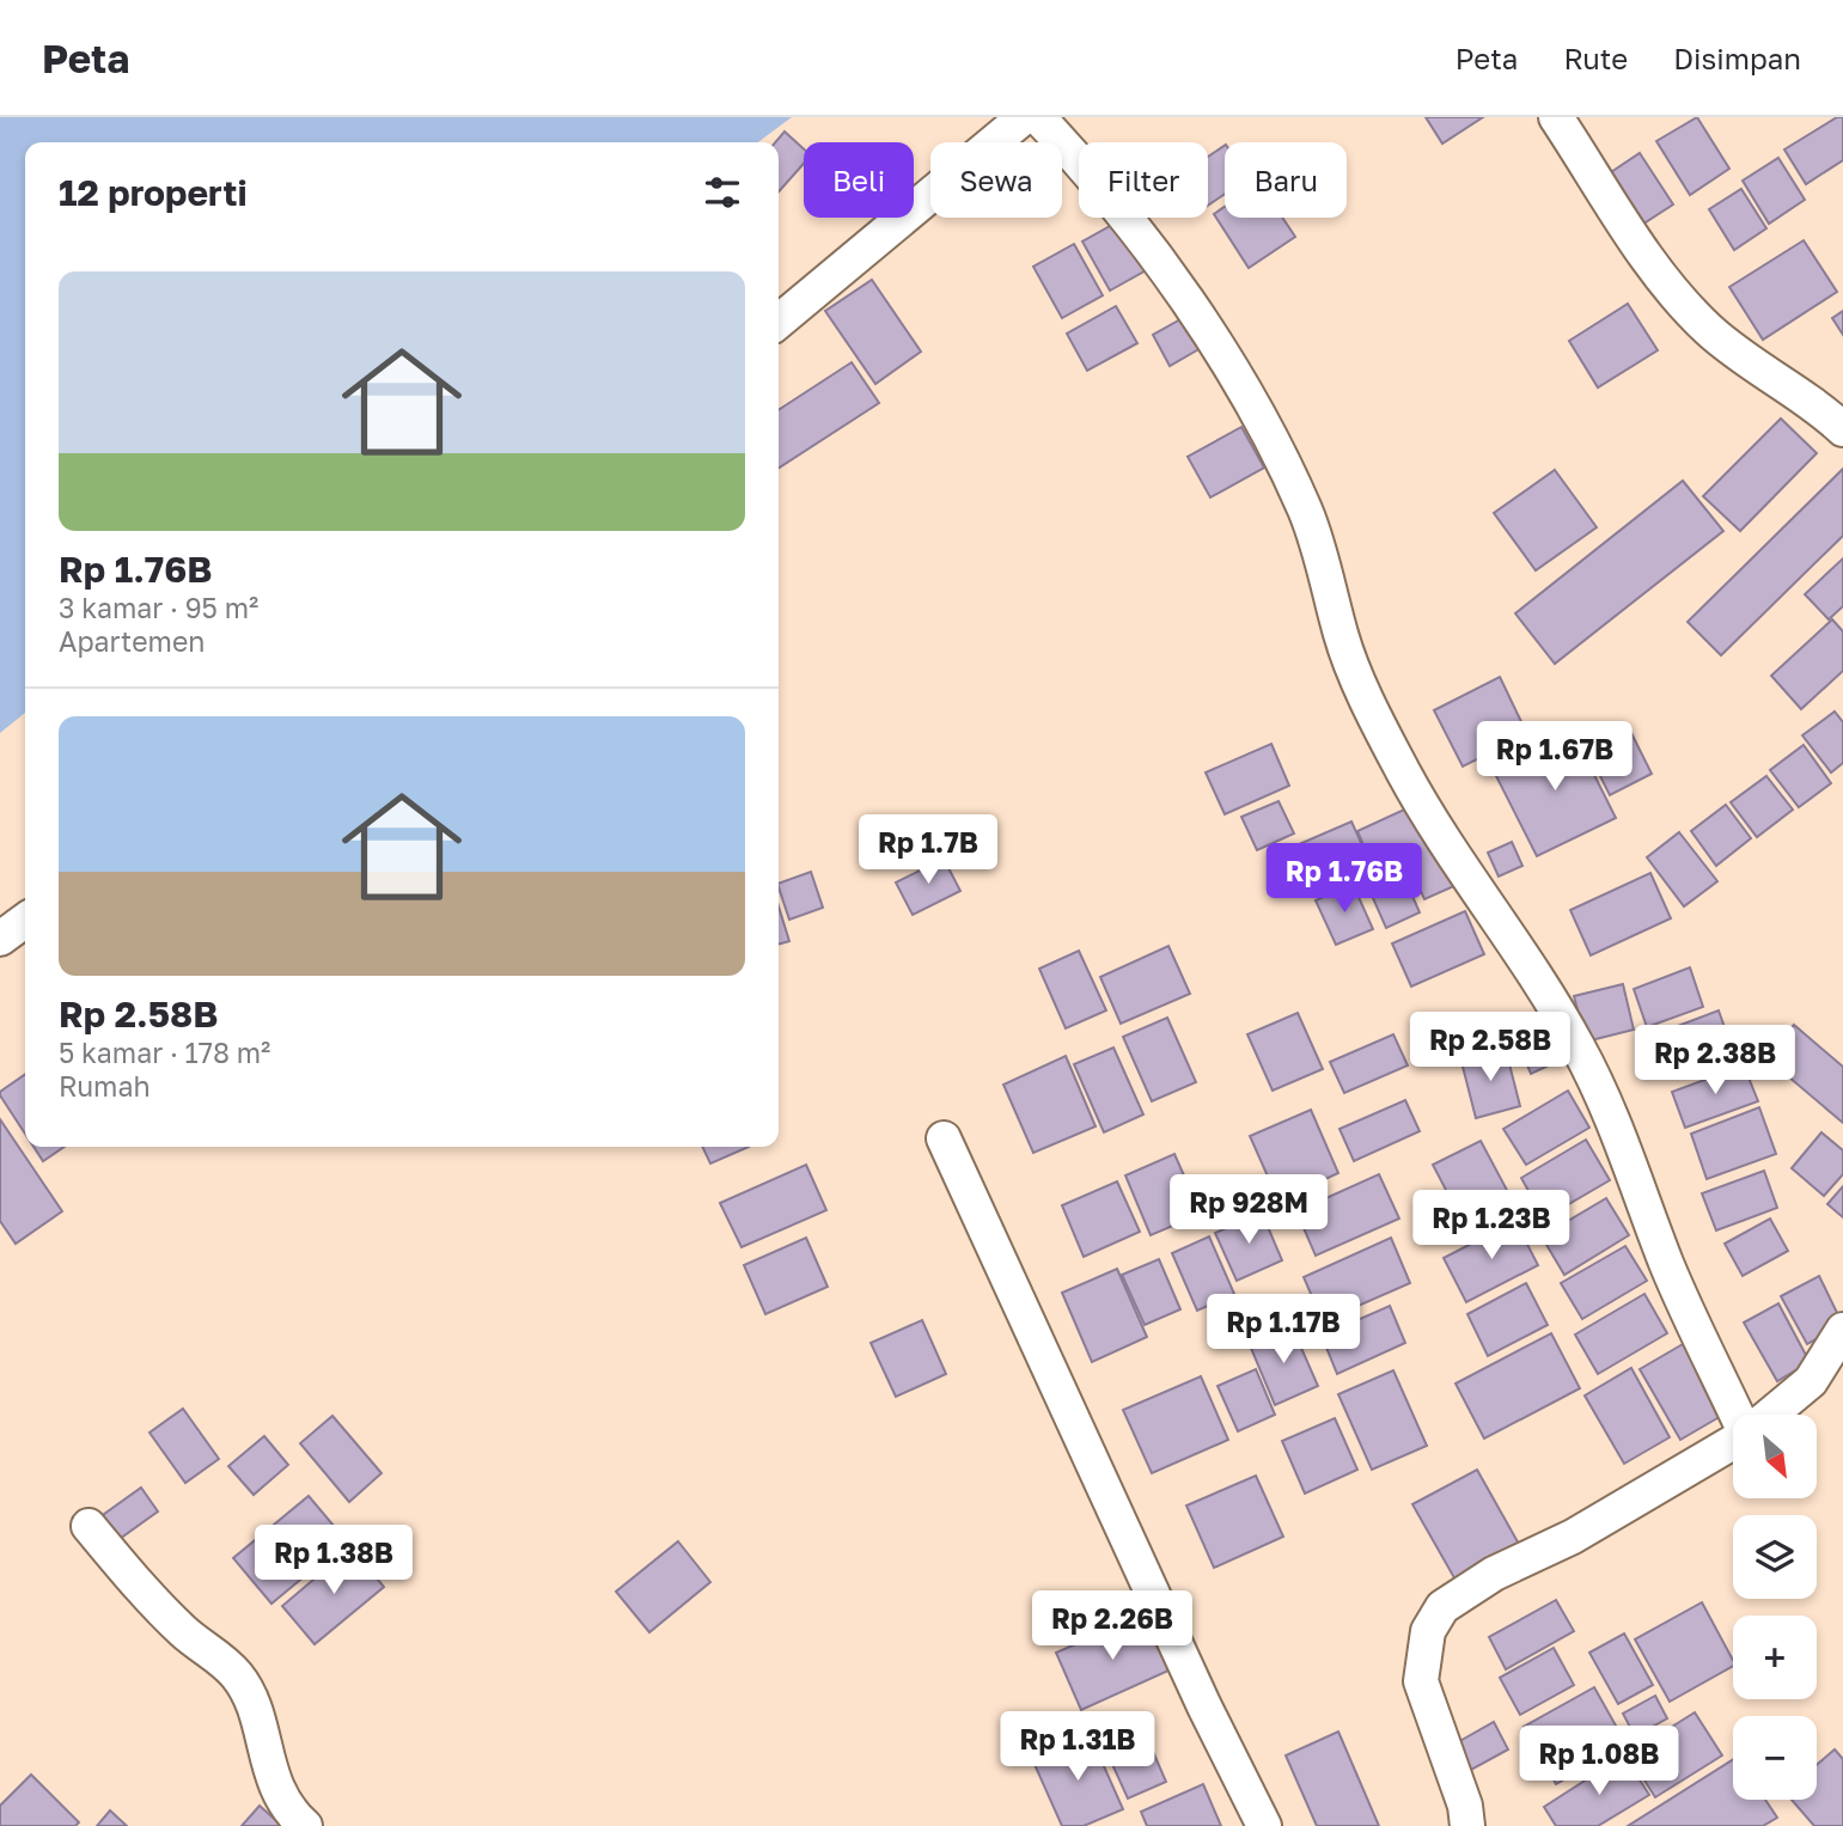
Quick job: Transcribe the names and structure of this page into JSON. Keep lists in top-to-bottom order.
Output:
{
  "north": "bottom right",
  "page": {
    "header": "Peta",
    "nav": ["Peta", "Rute", "Disimpan"],
    "chip": [
      "Beli",
      "Sewa",
      "Filter",
      "Baru"
    ],
    "heading": "12 properti",
    "list": [
      {
        "name": "Rp 1.76B",
        "note": "3 kamar · 95 m² · Apartemen"
      },
      {
        "name": "Rp 2.58B",
        "note": "5 kamar · 178 m² · Rumah"
      }
    ],
    "price": [
      "Rp 1.67B",
      "Rp 1.7B",
      "Rp 1.76B",
      "Rp 2.58B",
      "Rp 2.38B",
      "Rp 928M",
      "Rp 1.23B",
      "Rp 1.17B",
      "Rp 1.38B",
      "Rp 2.26B",
      "Rp 1.31B",
      "Rp 1.08B"
    ],
    "map_buttons": ["+", "−"]
  }
}
